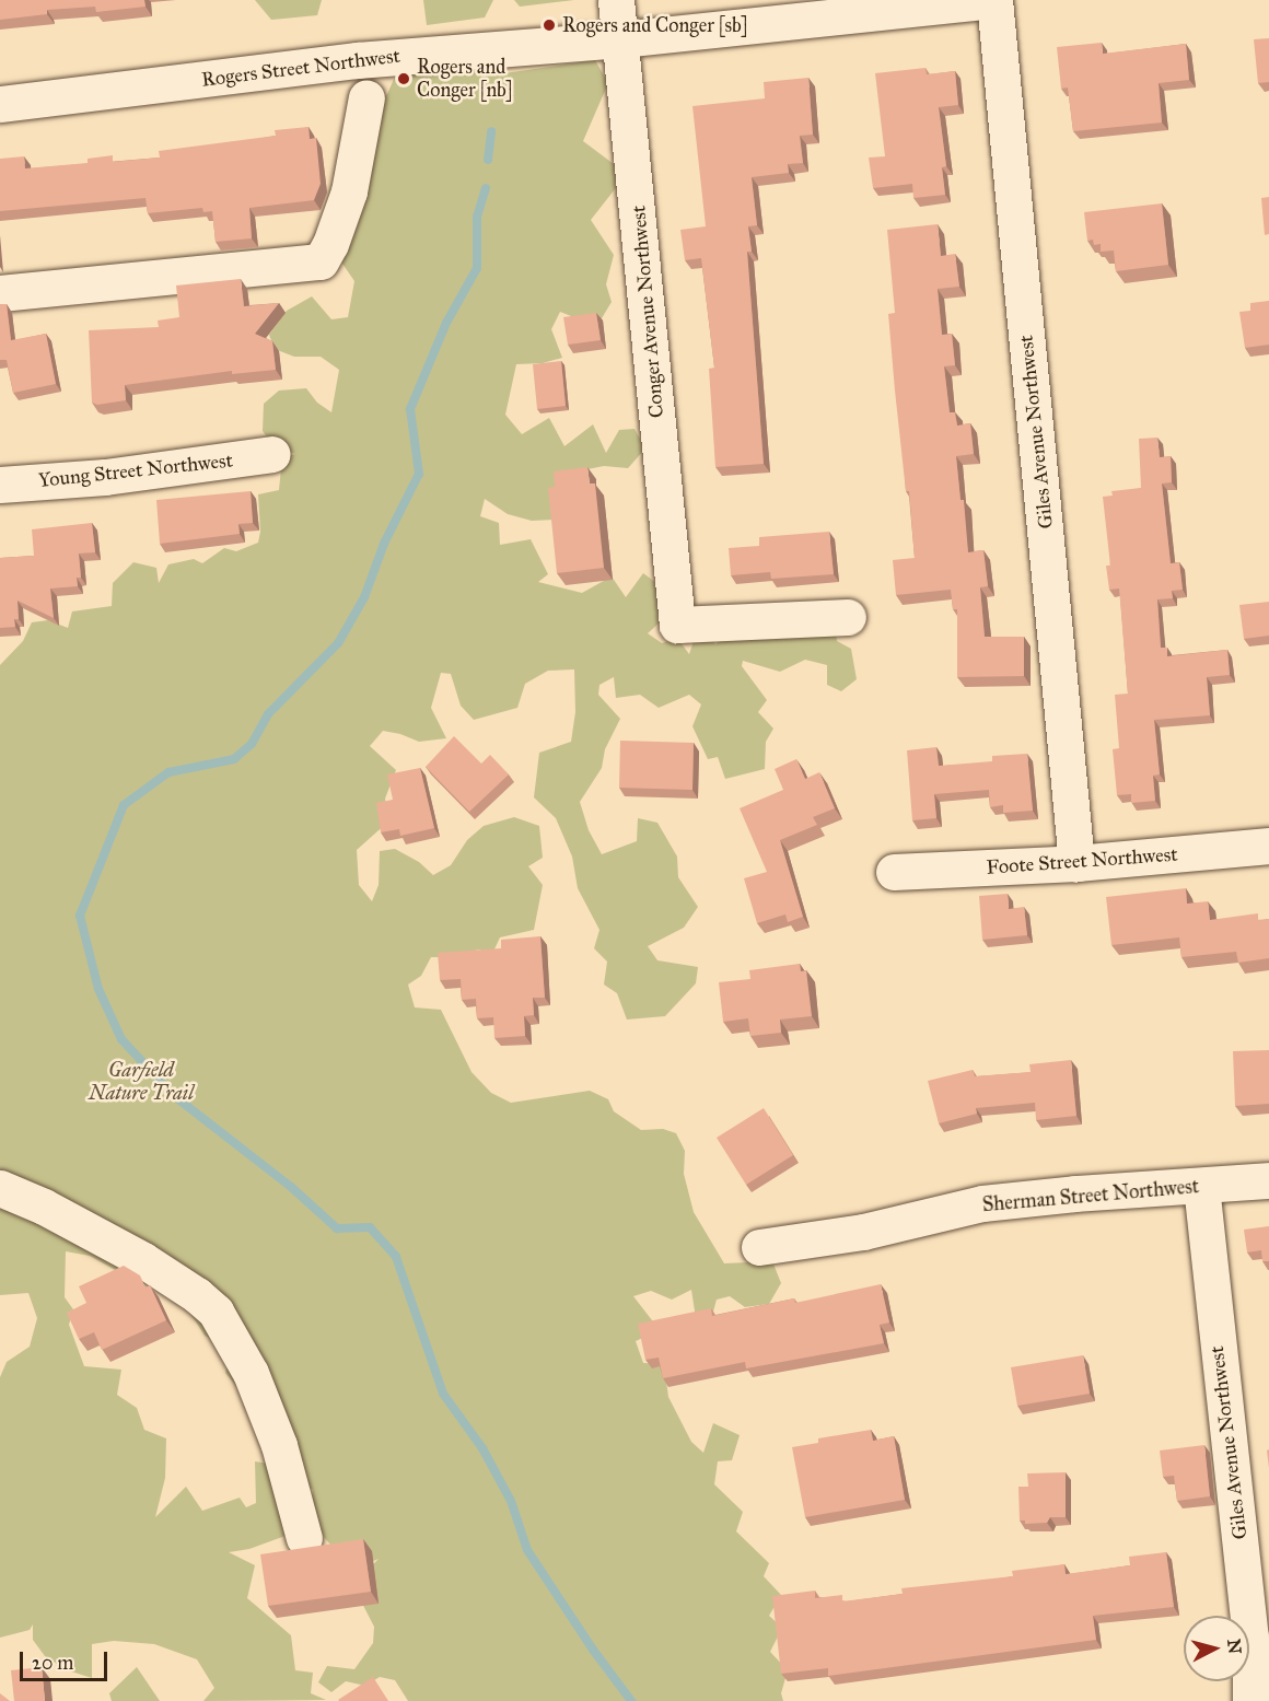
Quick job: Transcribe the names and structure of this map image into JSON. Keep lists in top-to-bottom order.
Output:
{
  "streets": {
    "street": [
      "Rogers Street Northwest",
      "Conger Avenue Northwest",
      "Giles Avenue Northwest",
      "Young Street Northwest",
      "Foote Street Northwest",
      "Sherman Street Northwest"
    ]
  },
  "crossings": [
    ["Rogers Street Northwest", "Conger Avenue Northwest"],
    ["Rogers Street Northwest", "Giles Avenue Northwest"],
    ["Giles Avenue Northwest", "Foote Street Northwest"],
    ["Giles Avenue Northwest", "Sherman Street Northwest"]
  ],
  "parks": ["Garfield Nature Trail"],
  "places": ["Rogers and Conger [sb]", "Rogers and Conger [nb]"],
  "scale_bar": "20 m",
  "north": "right"
}
